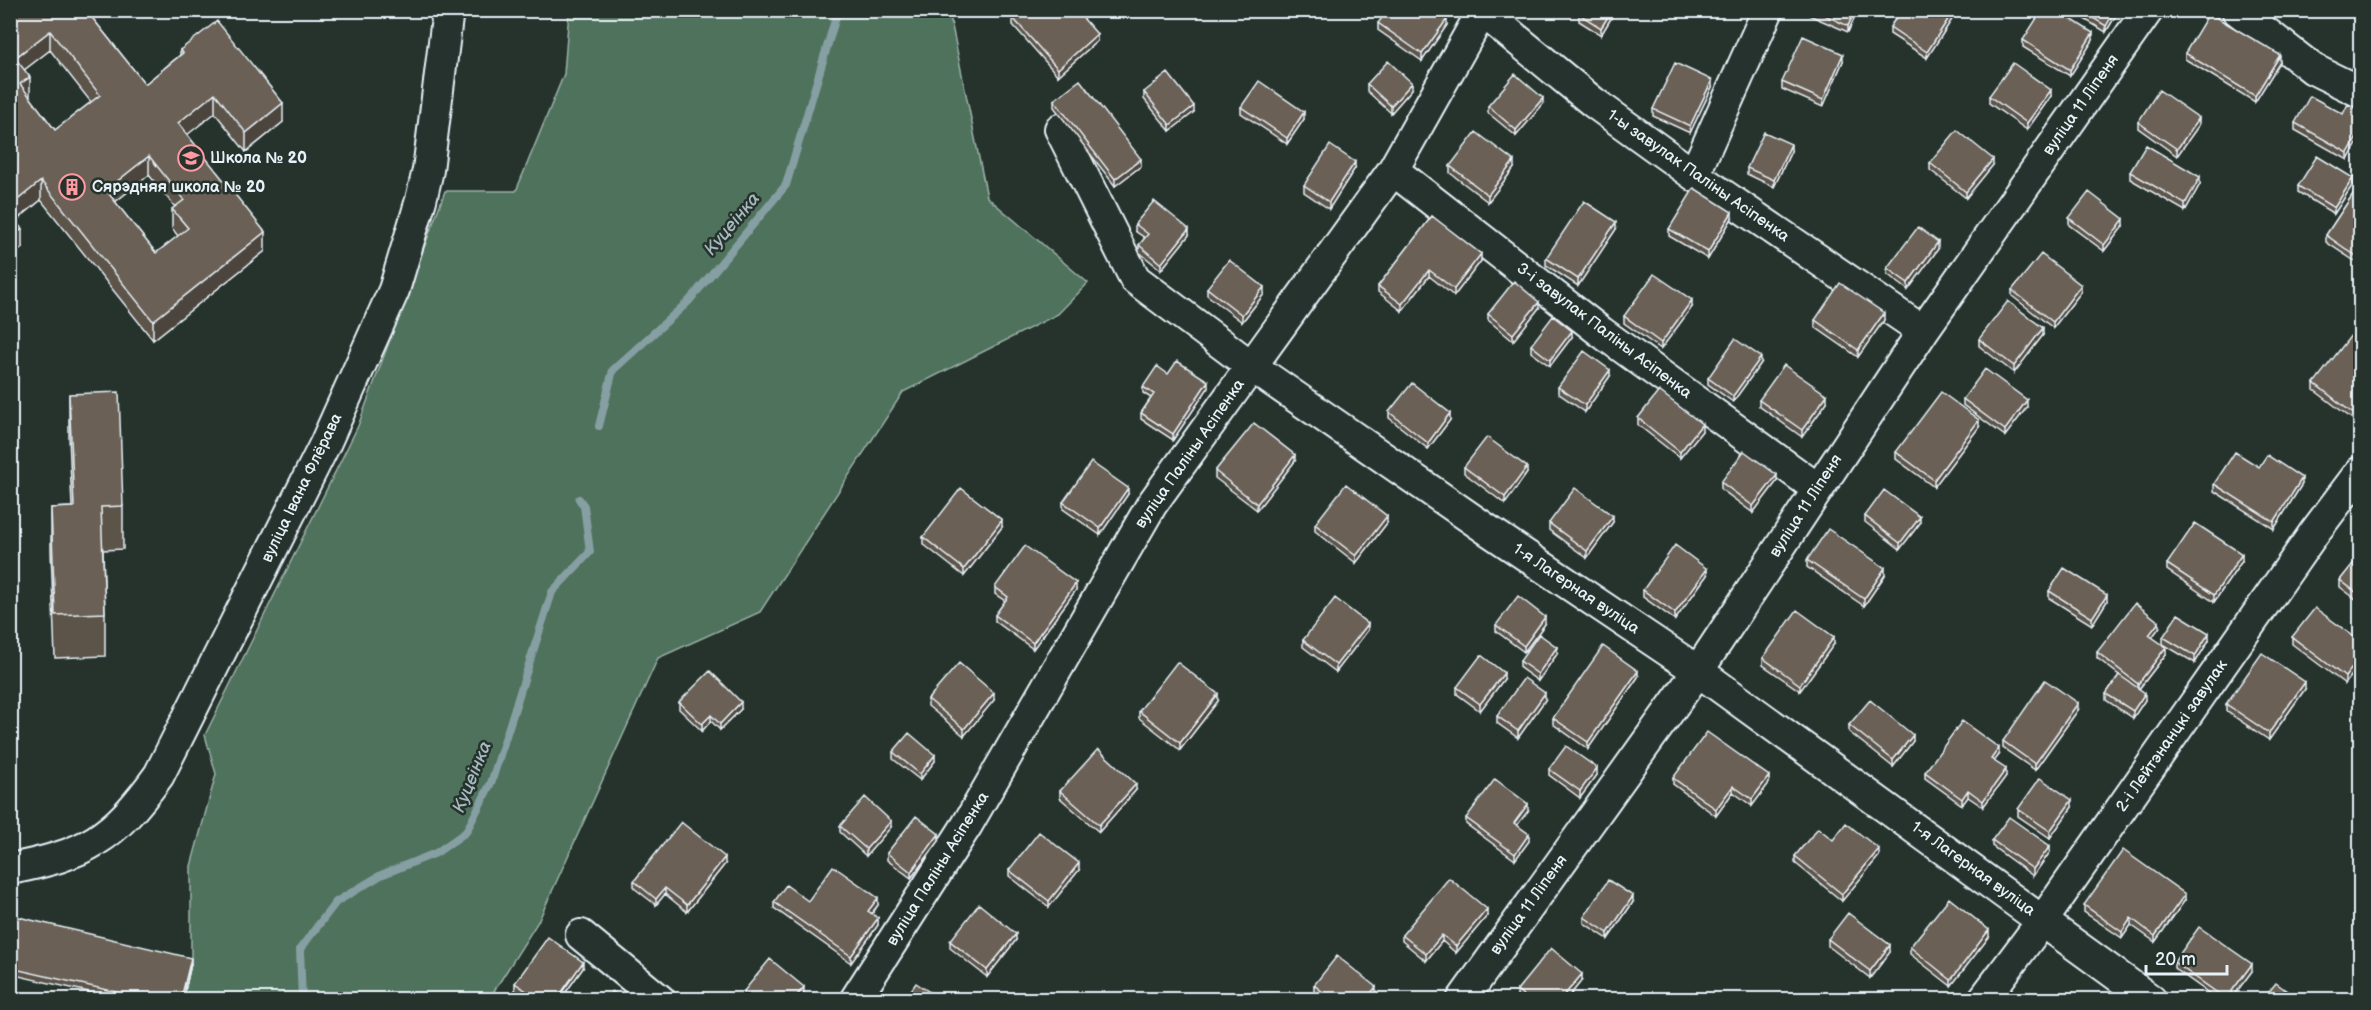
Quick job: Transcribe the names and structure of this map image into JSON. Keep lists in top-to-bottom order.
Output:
{
  "streets": {
    "street": [
      "вуліца 11 Ліпеня",
      "1-ы завулак Паліны Асіпенка",
      "3-і завулак Паліны Асіпенка",
      "вуліца Паліны Асіпенка",
      "вуліца Івана Флёрава",
      "1-я Лагерная вуліца",
      "2-і Лейтэнанцкі завулак"
    ]
  },
  "crossings": [
    ["вуліца 11 Ліпеня", "1-ы завулак Паліны Асіпенка"],
    ["вуліца 11 Ліпеня", "3-і завулак Паліны Асіпенка"],
    ["вуліца 11 Ліпеня", "1-я Лагерная вуліца"],
    ["1-ы завулак Паліны Асіпенка", "вуліца Паліны Асіпенка"],
    ["3-і завулак Паліны Асіпенка", "вуліца Паліны Асіпенка"],
    ["вуліца Паліны Асіпенка", "1-я Лагерная вуліца"],
    ["1-я Лагерная вуліца", "2-і Лейтэнанцкі завулак"]
  ],
  "water": ["Куцеінка"],
  "places": {
    "school or university": ["Школа № 20"],
    "building": ["Сярэдняя школа № 20"]
  },
  "scale_bar": "20 m"
}
